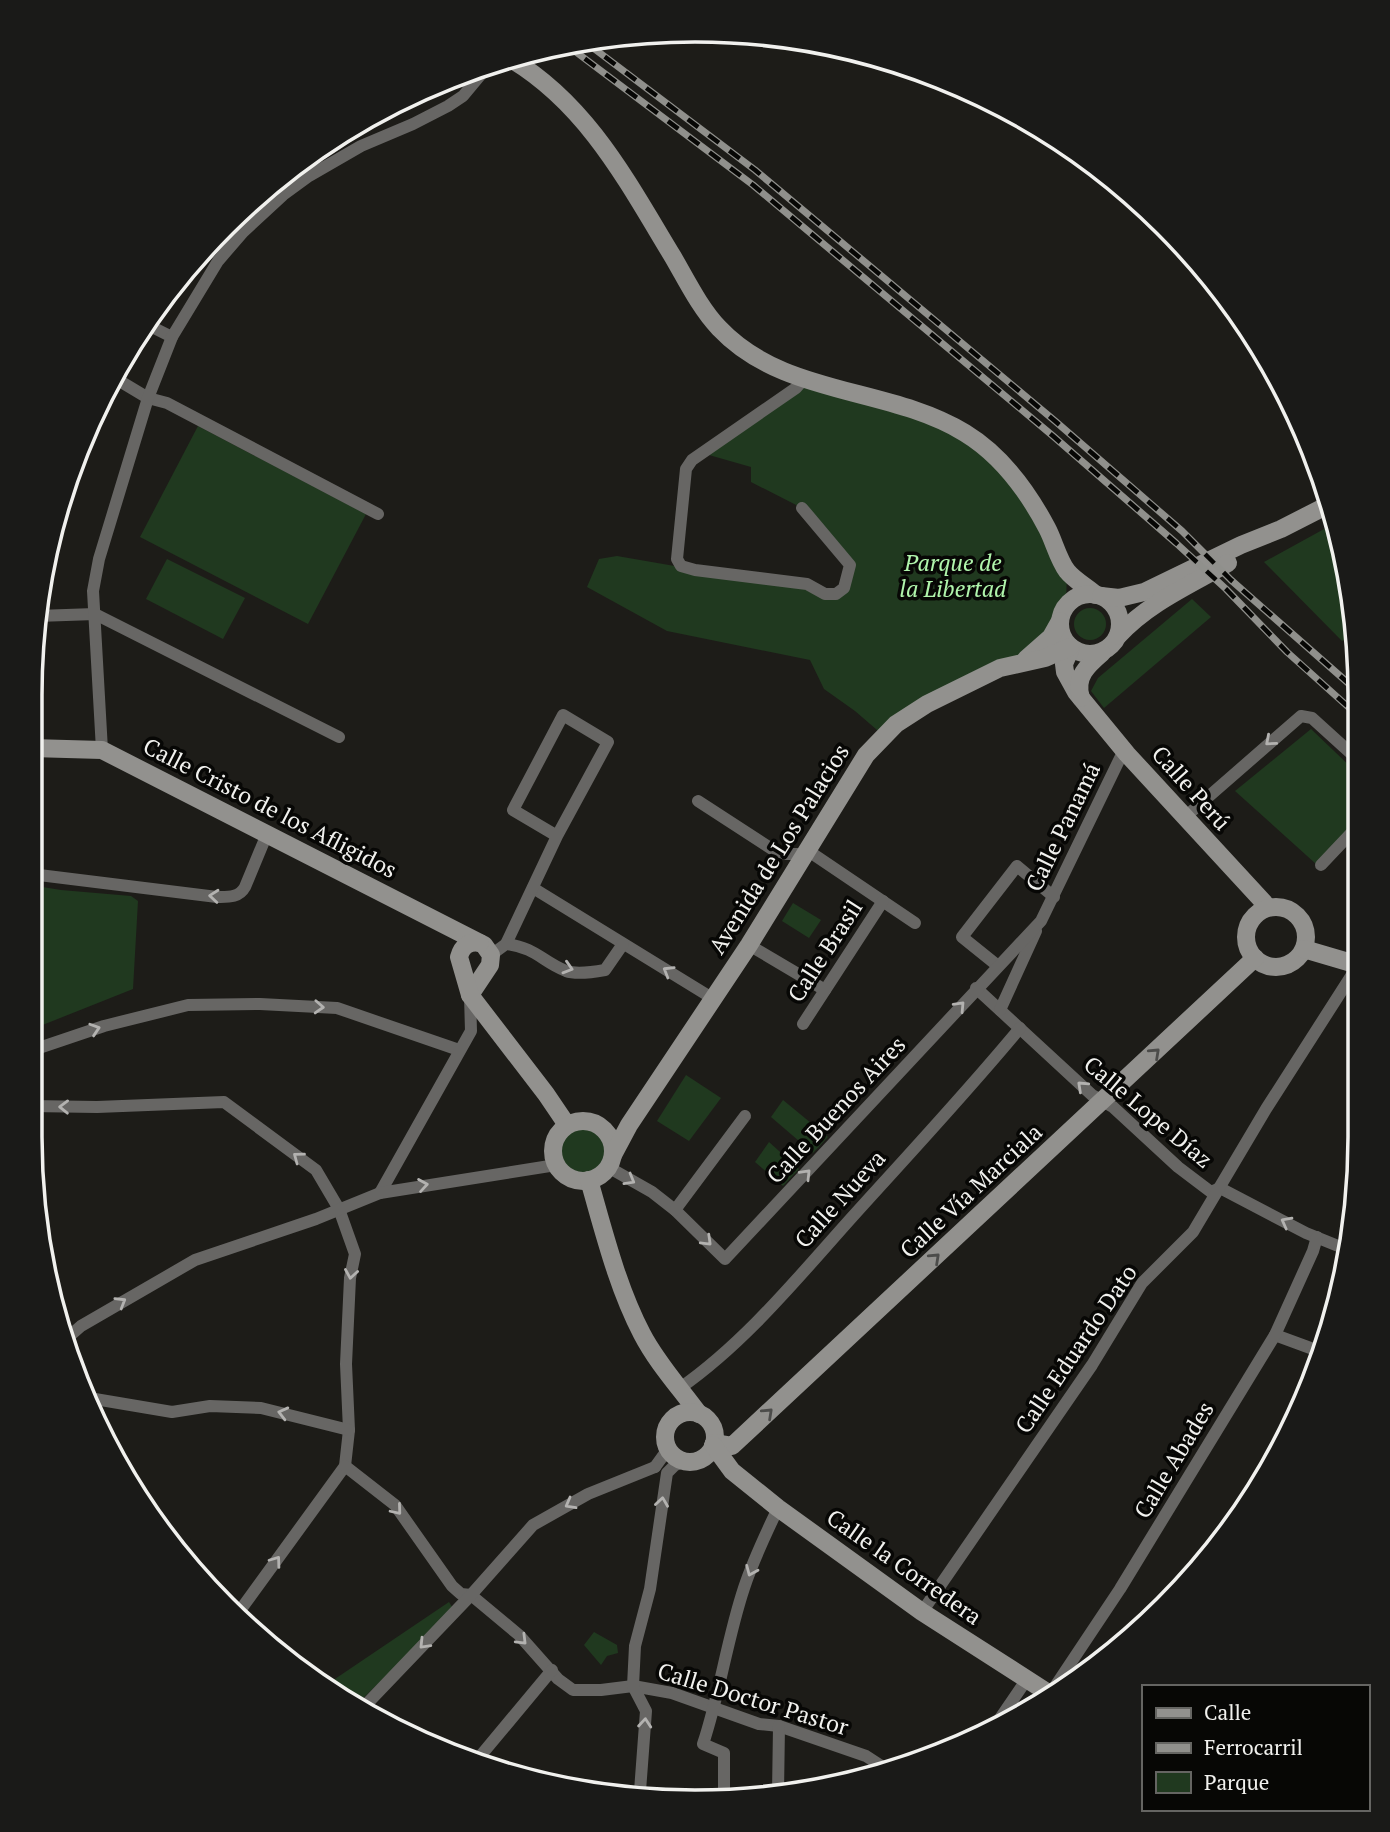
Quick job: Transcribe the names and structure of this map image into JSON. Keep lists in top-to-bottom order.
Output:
{
  "streets": {
    "street": [
      "Calle Perú",
      "Calle Cristo de los Afligidos",
      "Calle Panamá",
      "Avenida de Los Palacios",
      "Calle Brasil",
      "Calle Buenos Aires",
      "Calle Lope Díaz",
      "Calle Vía Marciala",
      "Calle Nueva",
      "Calle Eduardo Dato",
      "Calle Abades",
      "Calle la Corredera",
      "Calle Doctor Pastor"
    ]
  },
  "crossings": [
    ["Calle Perú", "Calle Panamá"],
    ["Calle Perú", "Calle Vía Marciala"],
    ["Calle Panamá", "Calle Buenos Aires"],
    ["Calle Panamá", "Calle Lope Díaz"],
    ["Calle Buenos Aires", "Calle Lope Díaz"],
    ["Calle Lope Díaz", "Calle Vía Marciala"],
    ["Calle Lope Díaz", "Calle Nueva"],
    ["Calle Lope Díaz", "Calle Eduardo Dato"],
    ["Calle Lope Díaz", "Calle Abades"],
    ["Calle Vía Marciala", "Calle la Corredera"],
    ["Calle Eduardo Dato", "Calle la Corredera"]
  ],
  "one_way": [
    "Calle Buenos Aires",
    "Calle Lope Díaz",
    "Calle Vía Marciala",
    "Calle Doctor Pastor"
  ],
  "parks": ["Parque de la Libertad"],
  "legend": ["Calle", "Ferrocarril", "Parque"]
}
